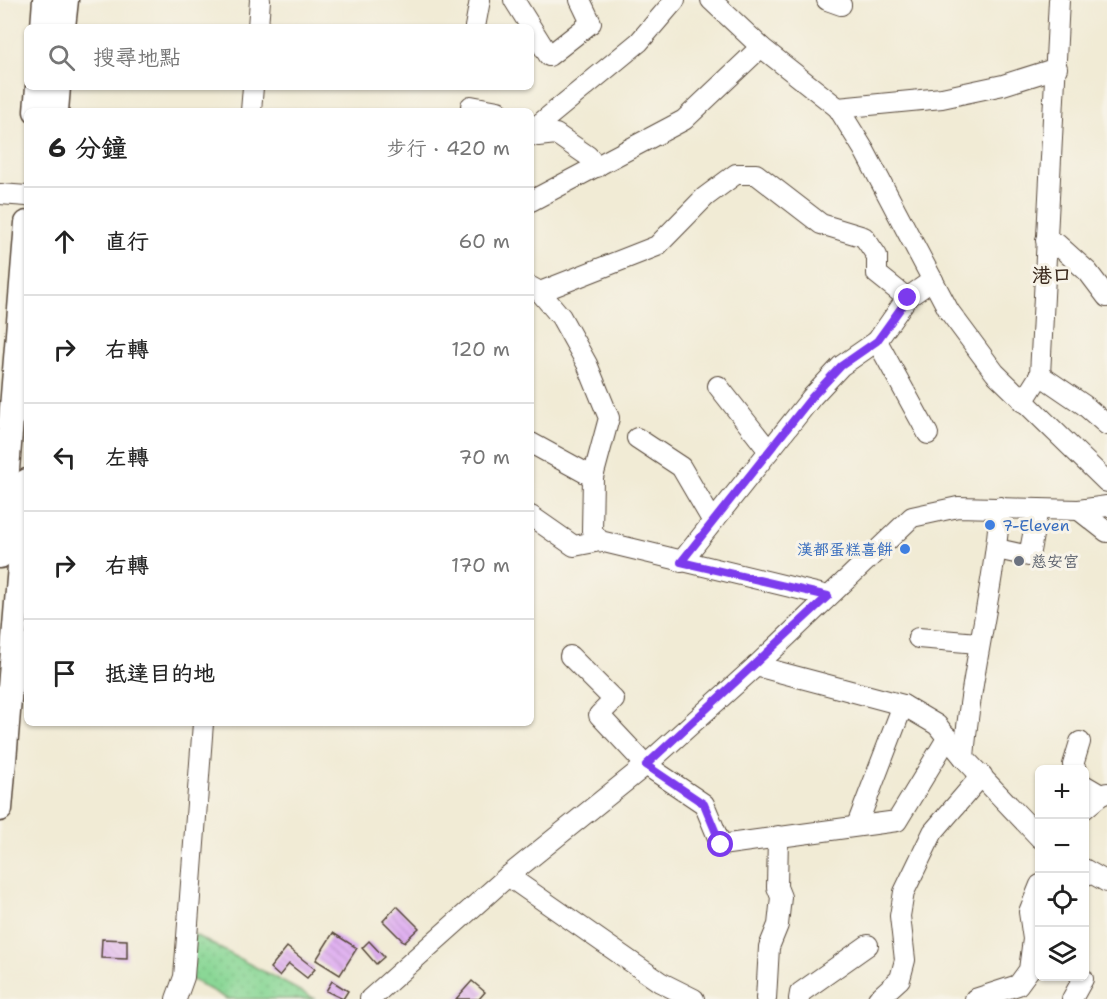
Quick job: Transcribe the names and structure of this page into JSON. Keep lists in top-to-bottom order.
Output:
{
  "districts": ["港口"],
  "places": ["7-Eleven", "漢都蛋糕喜餅", "慈安宮"],
  "page": {
    "search": "搜尋地點",
    "heading": ["6 分鐘", "步行 · 420 m"],
    "list": [
      ["直行", "60 m"],
      ["右轉", "120 m"],
      ["左轉", "70 m"],
      ["右轉", "170 m"],
      "抵達目的地"
    ],
    "map_buttons": ["+", "−"]
  }
}
